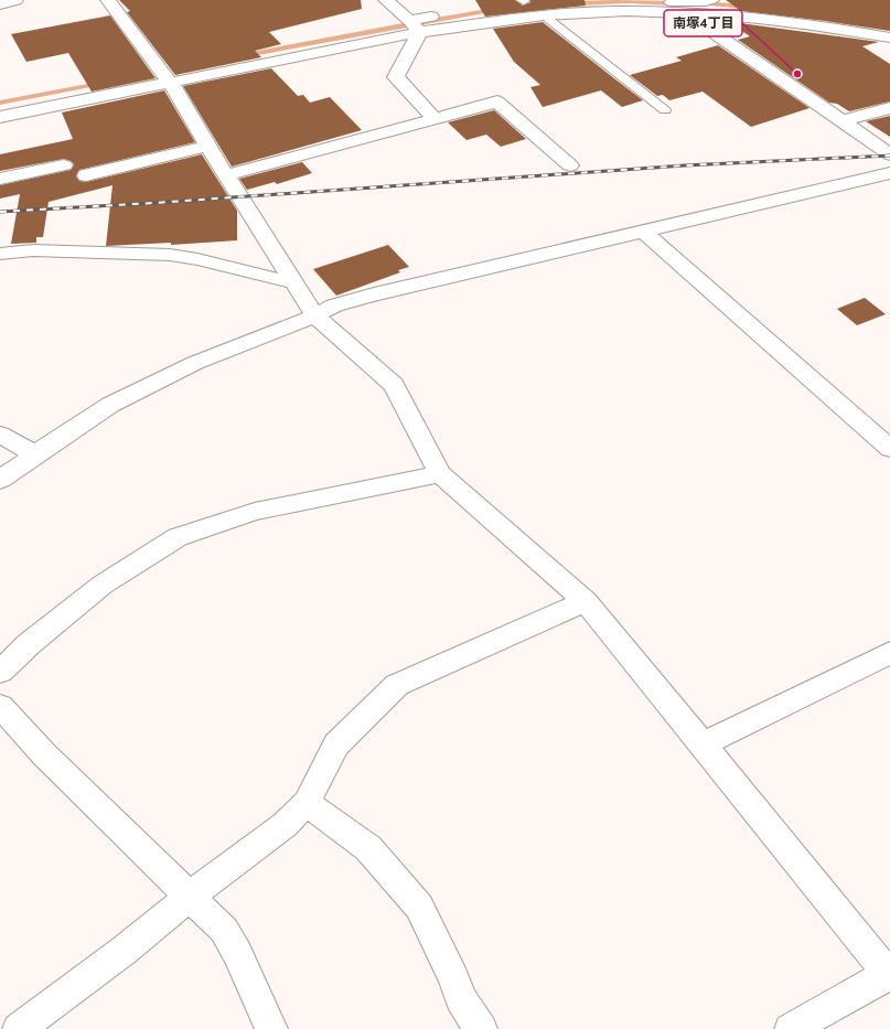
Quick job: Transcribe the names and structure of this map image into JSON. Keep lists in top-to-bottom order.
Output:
{
  "places": ["南塚4丁目"]
}
